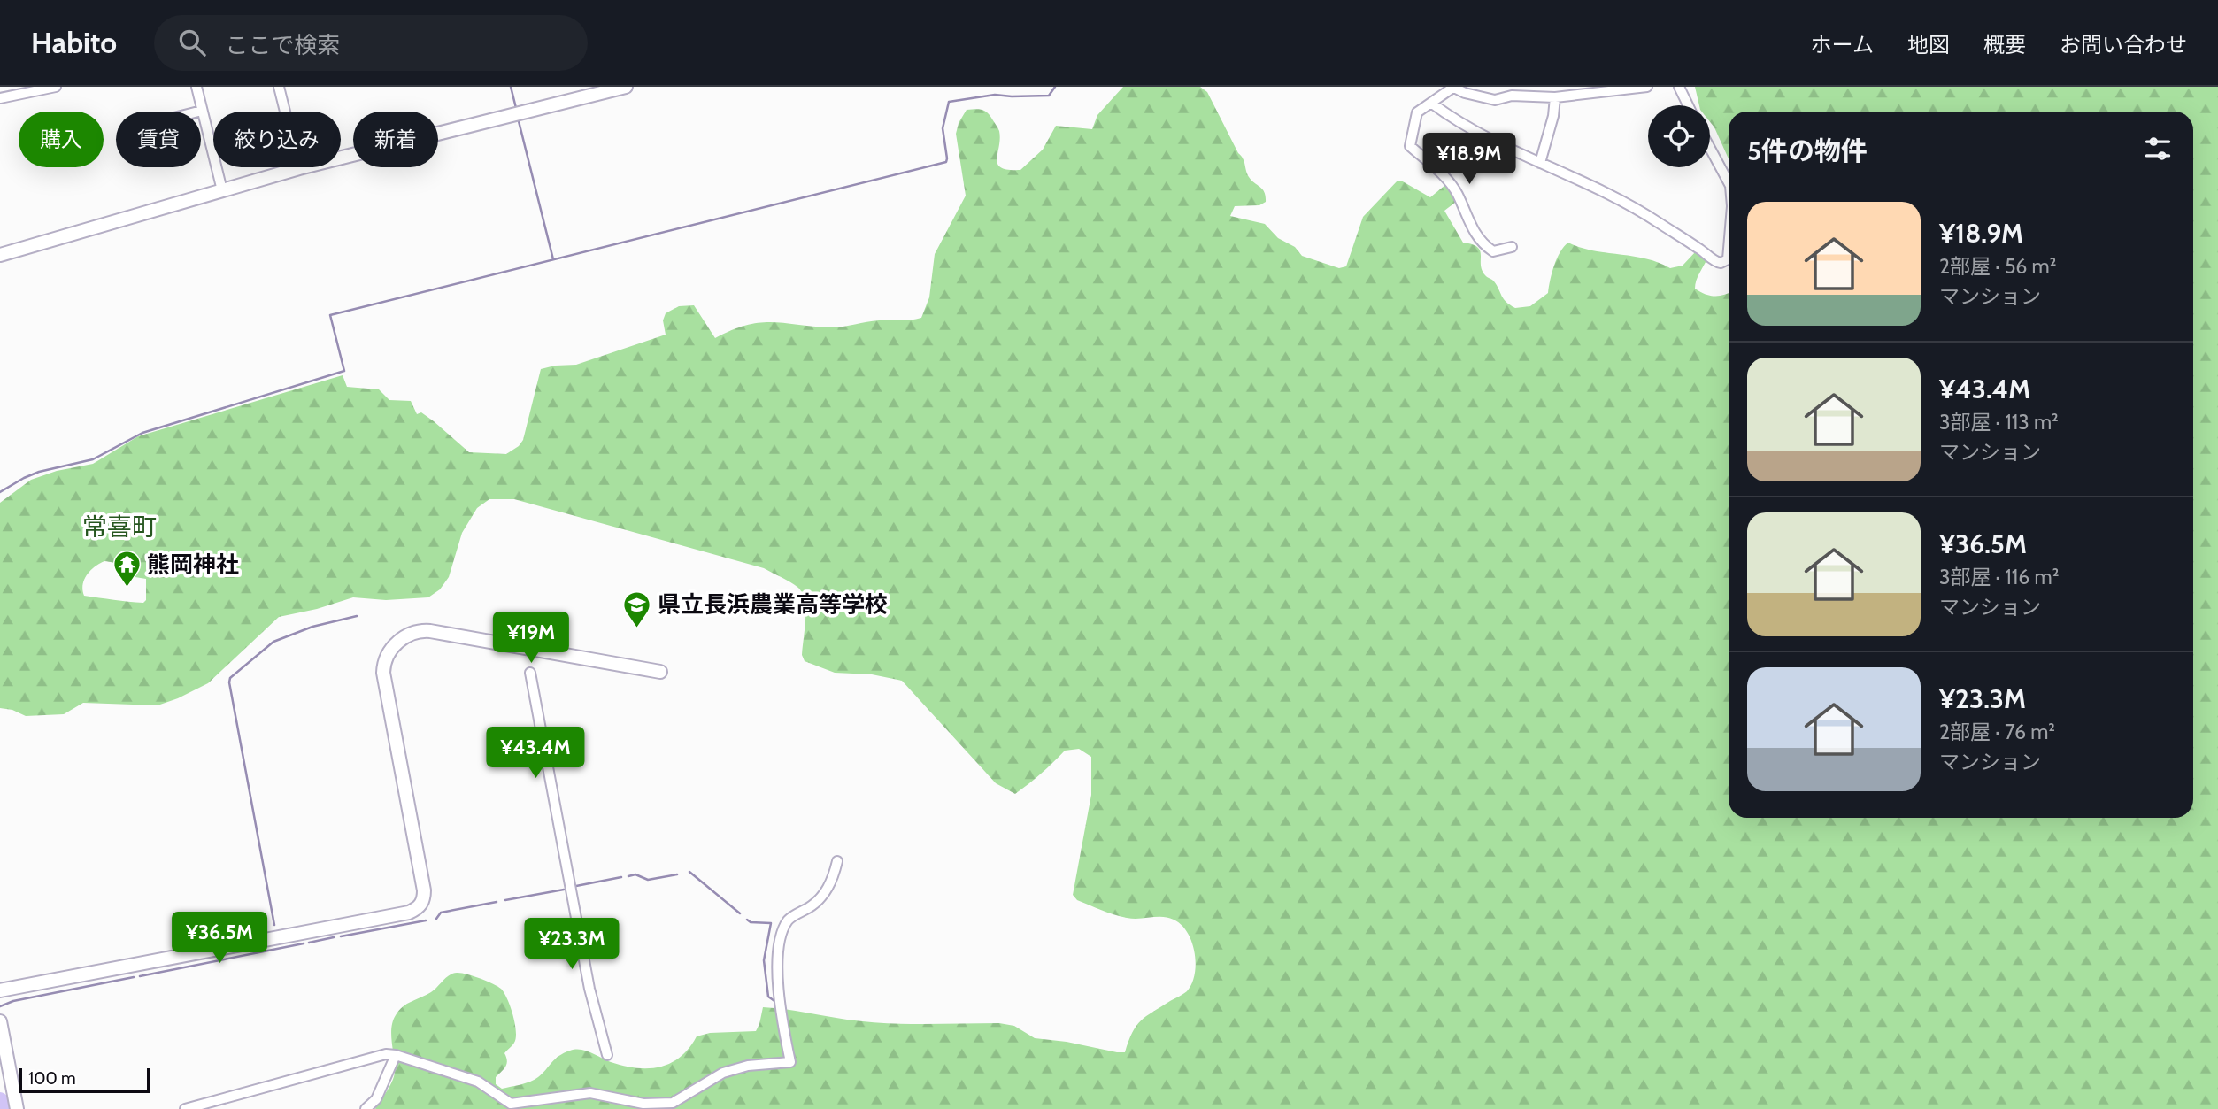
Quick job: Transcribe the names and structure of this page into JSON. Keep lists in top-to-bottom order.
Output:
{
  "districts": ["常喜町"],
  "places": {
    "temple": ["熊岡神社"],
    "school or university": ["県立長浜農業高等学校"]
  },
  "scale_bar": "100 m",
  "page": {
    "header": "Habito",
    "search": "ここで検索",
    "nav": [
      "ホーム",
      "地図",
      "概要",
      "お問い合わせ"
    ],
    "chip": [
      "購入",
      "賃貸",
      "絞り込み",
      "新着"
    ],
    "heading": "5件の物件",
    "price": [
      "¥18.9M",
      "¥19M",
      "¥43.4M",
      "¥36.5M",
      "¥23.3M"
    ],
    "list": [
      {
        "name": "¥18.9M",
        "note": "2部屋 · 56 m² · マンション"
      },
      {
        "name": "¥43.4M",
        "note": "3部屋 · 113 m² · マンション"
      },
      {
        "name": "¥36.5M",
        "note": "3部屋 · 116 m² · マンション"
      },
      {
        "name": "¥23.3M",
        "note": "2部屋 · 76 m² · マンション"
      }
    ],
    "scale": "100 m"
  }
}
